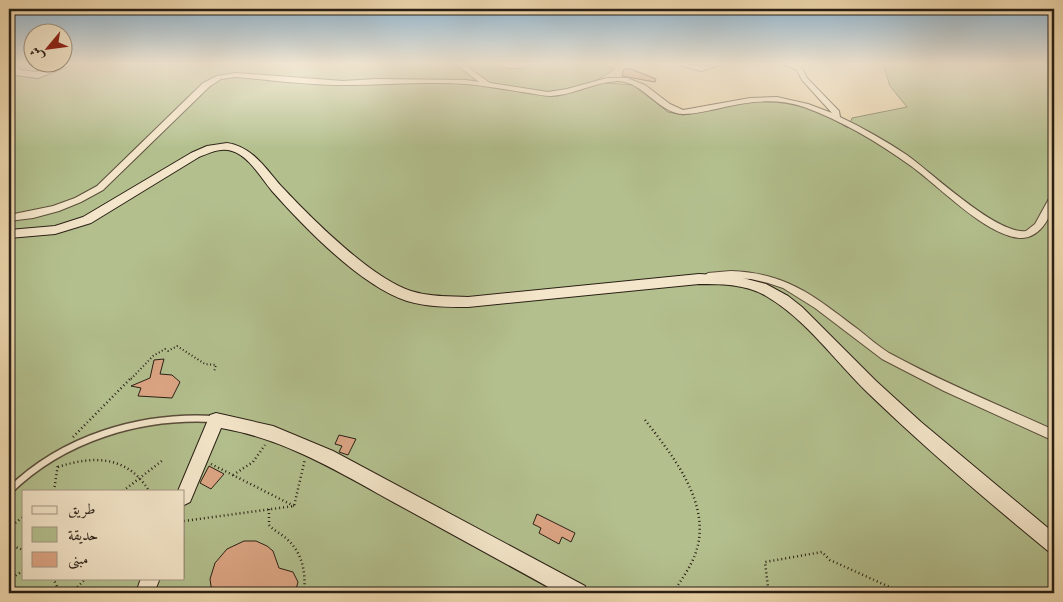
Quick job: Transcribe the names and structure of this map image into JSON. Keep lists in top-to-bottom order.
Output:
{
  "legend": ["طريق", "حديقة", "مبنى"],
  "north": "bottom left"
}
